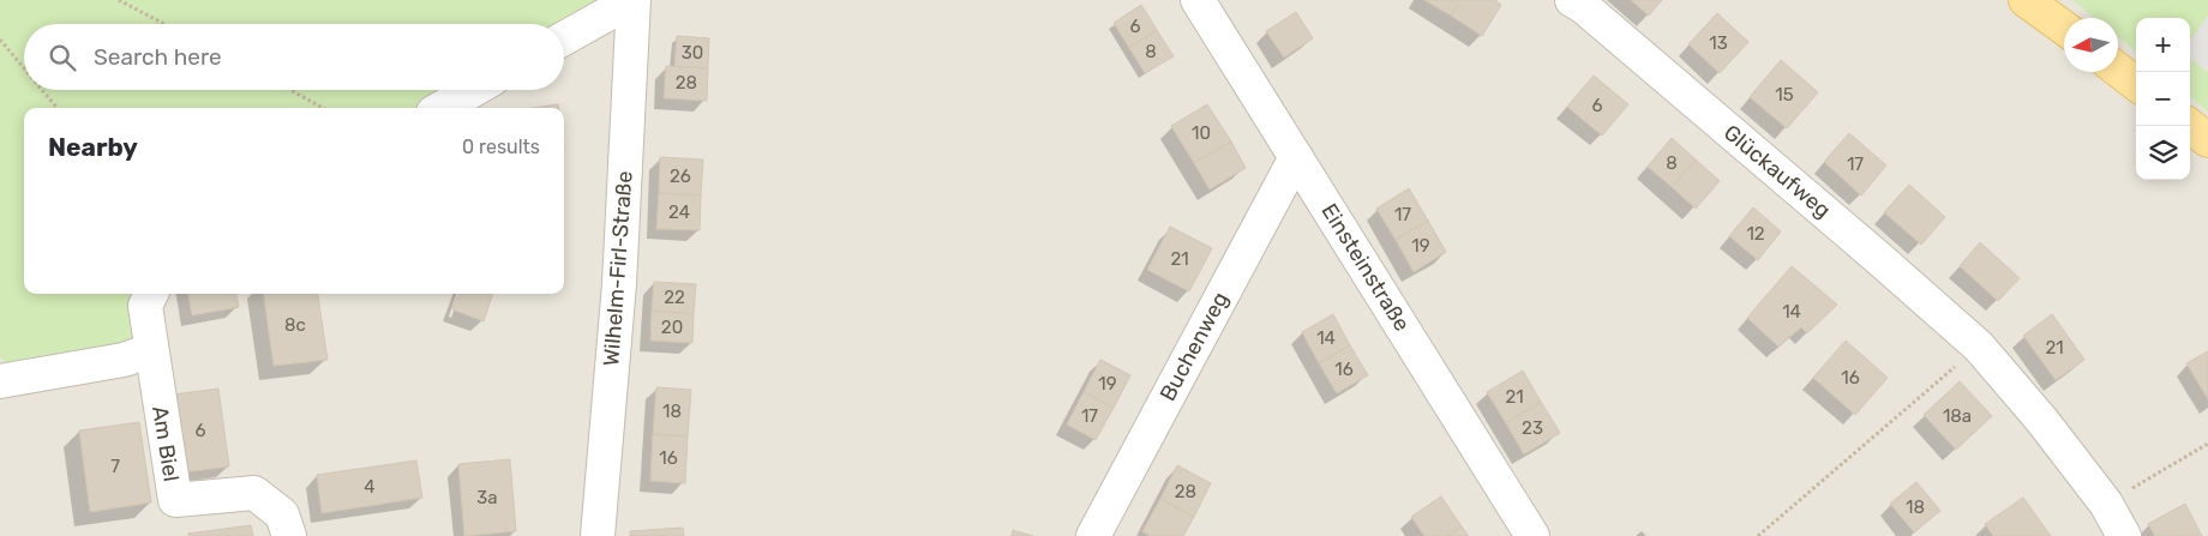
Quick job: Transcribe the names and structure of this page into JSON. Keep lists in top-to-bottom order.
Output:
{
  "streets": {
    "street": [
      "Glückaufweg",
      "Einsteinstraße",
      "Wilhelm-Firl-Straße",
      "Buchenweg",
      "Am Biel"
    ]
  },
  "crossings": [
    ["Einsteinstraße", "Buchenweg"]
  ],
  "house_numbers": [
    "6",
    "13",
    "8",
    "30",
    "28",
    "15",
    "6",
    "10",
    "8",
    "17",
    "26",
    "24",
    "17",
    "12",
    "19",
    "21",
    "22",
    "14",
    "8c",
    "20",
    "14",
    "21",
    "16",
    "16",
    "19",
    "21",
    "18",
    "17",
    "18a",
    "23",
    "6",
    "16",
    "7",
    "4",
    "28",
    "3a",
    "18"
  ],
  "north": "left",
  "page": {
    "map_buttons": ["+", "−"],
    "search": "Search here",
    "heading": ["Nearby", "0 results"]
  }
}
